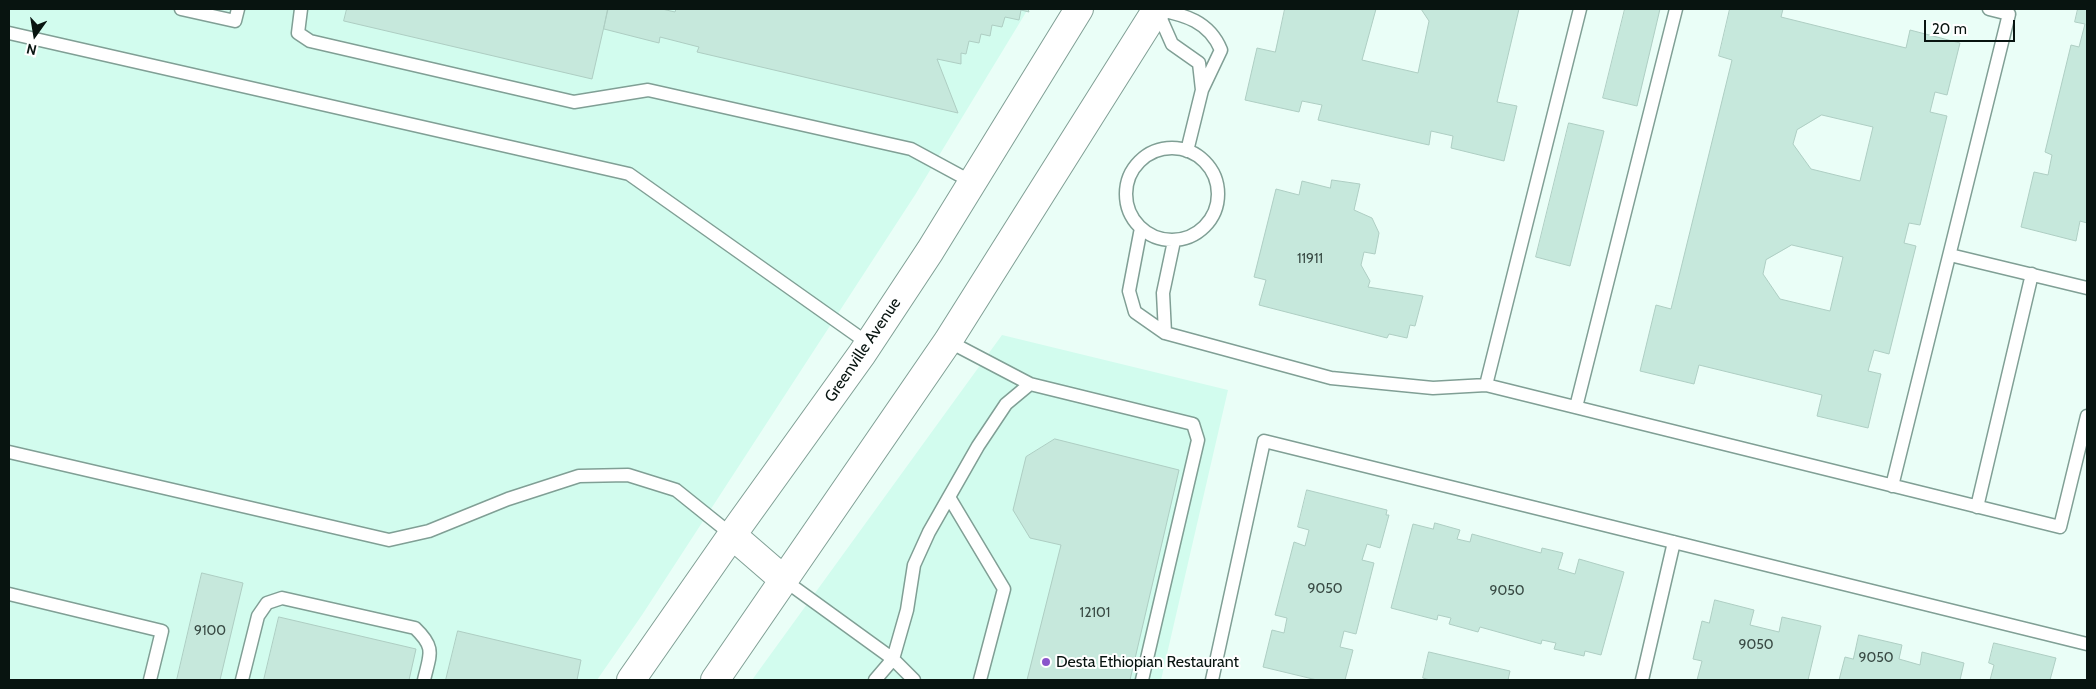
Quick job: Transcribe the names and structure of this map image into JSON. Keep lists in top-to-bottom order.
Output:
{
  "streets": {
    "main road": ["Greenville Avenue"]
  },
  "places": ["Desta Ethiopian Restaurant"],
  "house_numbers": [
    "11911",
    "9050",
    "9050",
    "12101",
    "9100",
    "9050",
    "9050"
  ],
  "scale_bar": "20 m",
  "north": "bottom"
}
